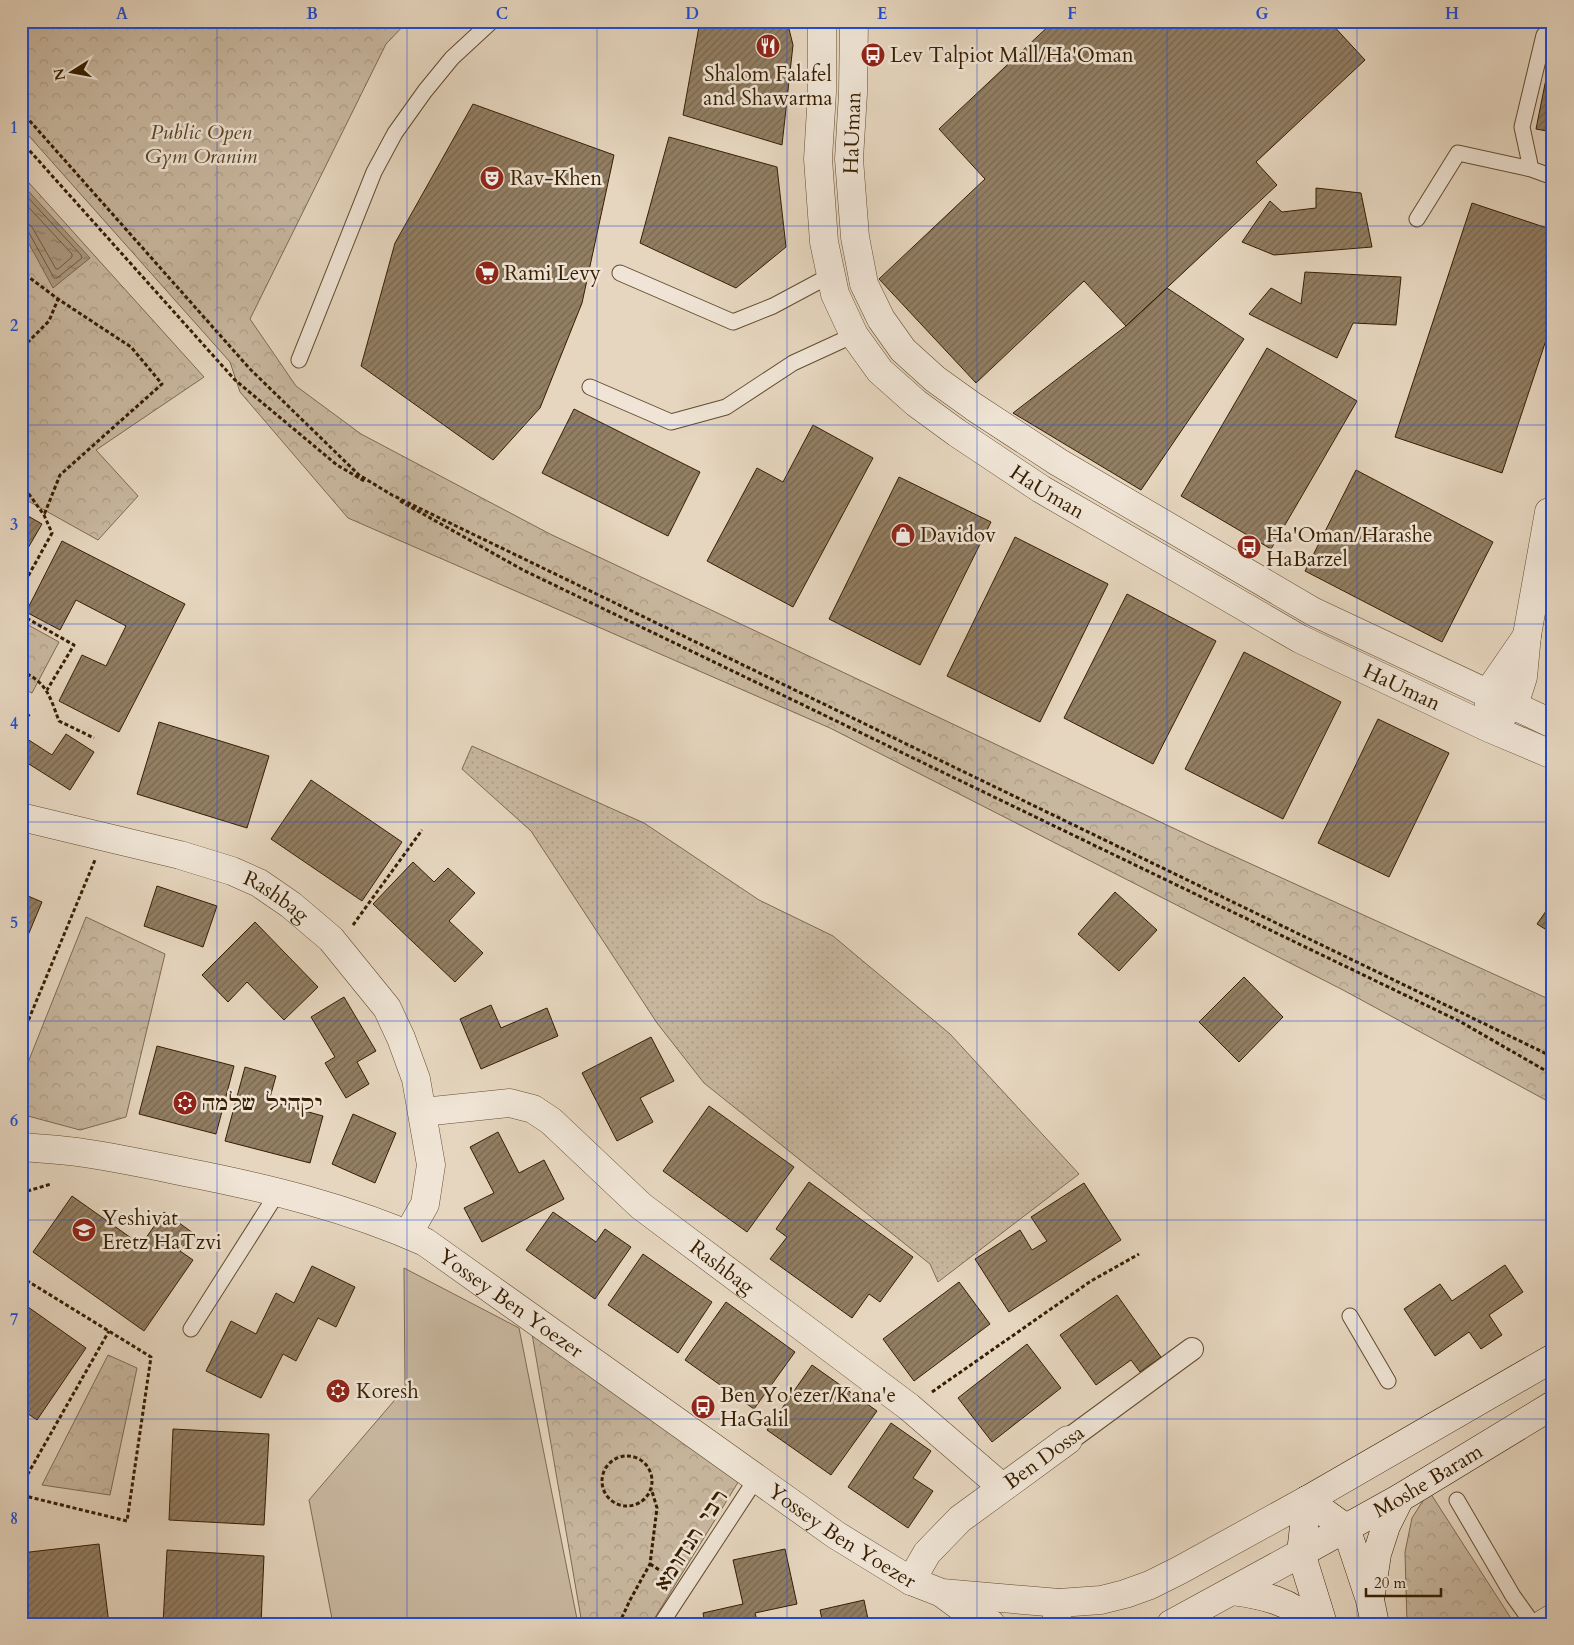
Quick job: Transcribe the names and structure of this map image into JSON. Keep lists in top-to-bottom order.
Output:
{
  "streets": {
    "street": [
      "HaUman",
      "Rashbag",
      "Yossey Ben Yoezer",
      "Ben Dossa",
      "Moshe Baram"
    ],
    "lane": ["רבי תנחומא"]
  },
  "crossings": [
    ["Rashbag", "Yossey Ben Yoezer"],
    ["Rashbag", "Ben Dossa"],
    ["Yossey Ben Yoezer", "Ben Dossa"],
    ["Yossey Ben Yoezer", "Moshe Baram"],
    ["Yossey Ben Yoezer", "רבי תנחומא"]
  ],
  "parks": ["Public Open Gym Oranim"],
  "places": {
    "restaurant": ["Shalom Falafel and Shawarma"],
    "bus stop": ["Lev Talpiot Mall/Ha'Oman", "Ha'Oman/Harashe HaBarzel", "Ben Yo'ezer/Kana'e HaGalil"],
    "theatre": ["Rav-Khen"],
    "supermarket": ["Rami Levy"],
    "shop": ["Davidov"],
    "synagogue": ["יקהיל שלמה", "Koresh"],
    "school or university": ["Yeshivat Eretz HaTzvi"]
  },
  "scale_bar": "20 m",
  "north": "left",
  "grid": {
    "columns": [
      "A",
      "B",
      "C",
      "D",
      "E",
      "F",
      "G",
      "H"
    ],
    "rows": [
      "1",
      "2",
      "3",
      "4",
      "5",
      "6",
      "7",
      "8"
    ]
  }
}
